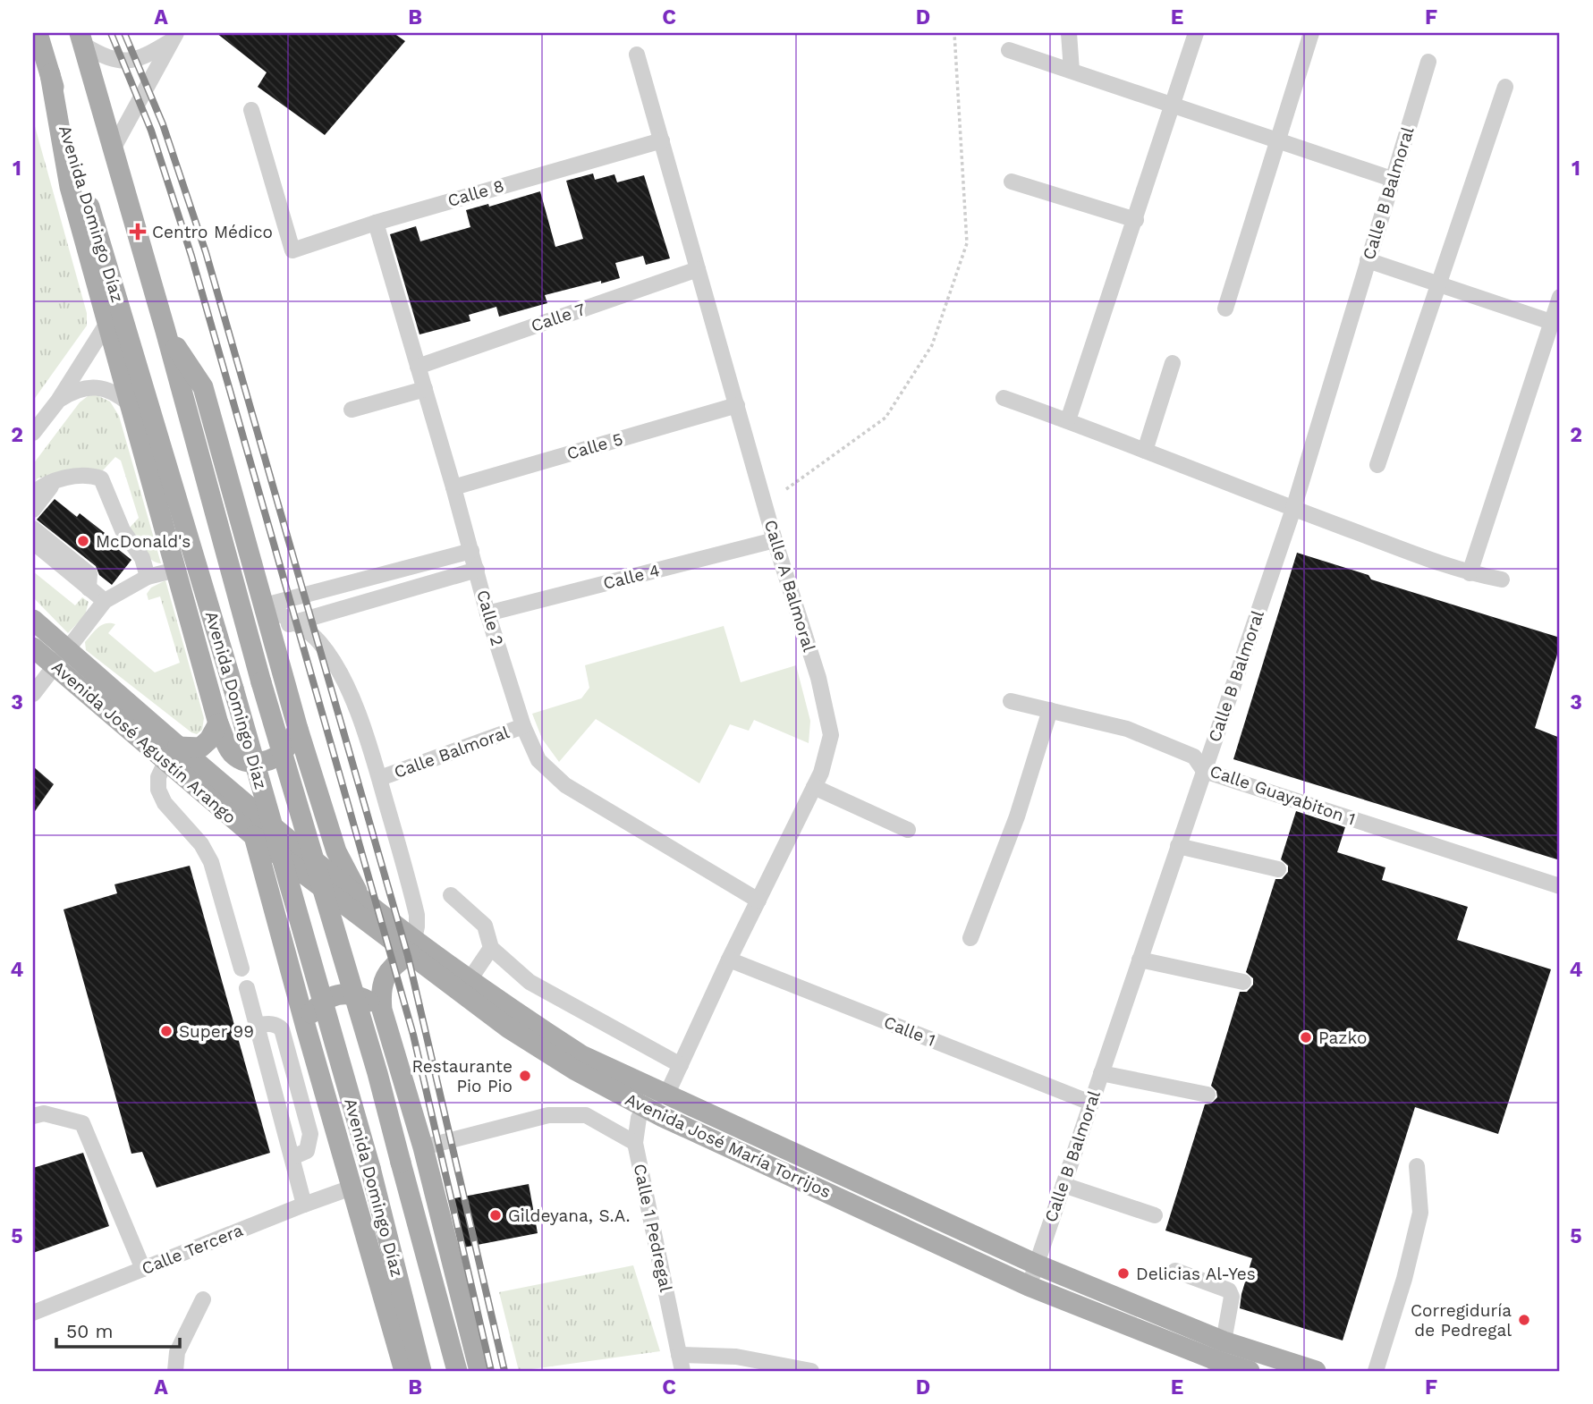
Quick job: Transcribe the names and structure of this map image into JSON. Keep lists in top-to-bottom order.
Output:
{
  "streets": {
    "main road": ["Avenida Domingo Díaz", "Avenida José Agustín Arango", "Avenida José María Torrijos"],
    "street": [
      "Calle 8",
      "Calle B Balmoral",
      "Calle 7",
      "Calle 5",
      "Calle 4",
      "Calle A Balmoral",
      "Calle 2",
      "Calle Balmoral",
      "Calle Guayabiton 1",
      "Calle 1",
      "Calle 1 Pedregal",
      "Calle Tercera"
    ]
  },
  "crossings": [
    ["Calle 8", "Calle A Balmoral"],
    ["Calle 8", "Calle 2"],
    ["Calle B Balmoral", "Calle Guayabiton 1"],
    ["Calle B Balmoral", "Calle 1"],
    ["Calle B Balmoral", "Avenida José María Torrijos"],
    ["Calle 7", "Calle A Balmoral"],
    ["Calle 7", "Calle 2"],
    ["Calle 5", "Calle A Balmoral"],
    ["Calle 5", "Calle 2"],
    ["Calle 4", "Calle A Balmoral"],
    ["Calle 4", "Calle 2"],
    ["Calle A Balmoral", "Calle 2"],
    ["Calle A Balmoral", "Calle 1"],
    ["Calle A Balmoral", "Avenida José María Torrijos"],
    ["Calle 2", "Calle Balmoral"],
    ["Avenida José Agustín Arango", "Avenida José María Torrijos"],
    ["Avenida José María Torrijos", "Calle 1 Pedregal"]
  ],
  "places": {
    "health": ["Centro Médico"],
    "other": [
      "McDonald's",
      "Super 99",
      "Pazko",
      "Restaurante Pio Pio",
      "Gildeyana, S.A.",
      "Delicias Al-Yes",
      "Corregiduría de Pedregal"
    ]
  },
  "scale_bar": "50 m",
  "grid": {
    "columns": [
      "A",
      "B",
      "C",
      "D",
      "E",
      "F"
    ],
    "rows": [
      "1",
      "2",
      "3",
      "4",
      "5"
    ]
  }
}
